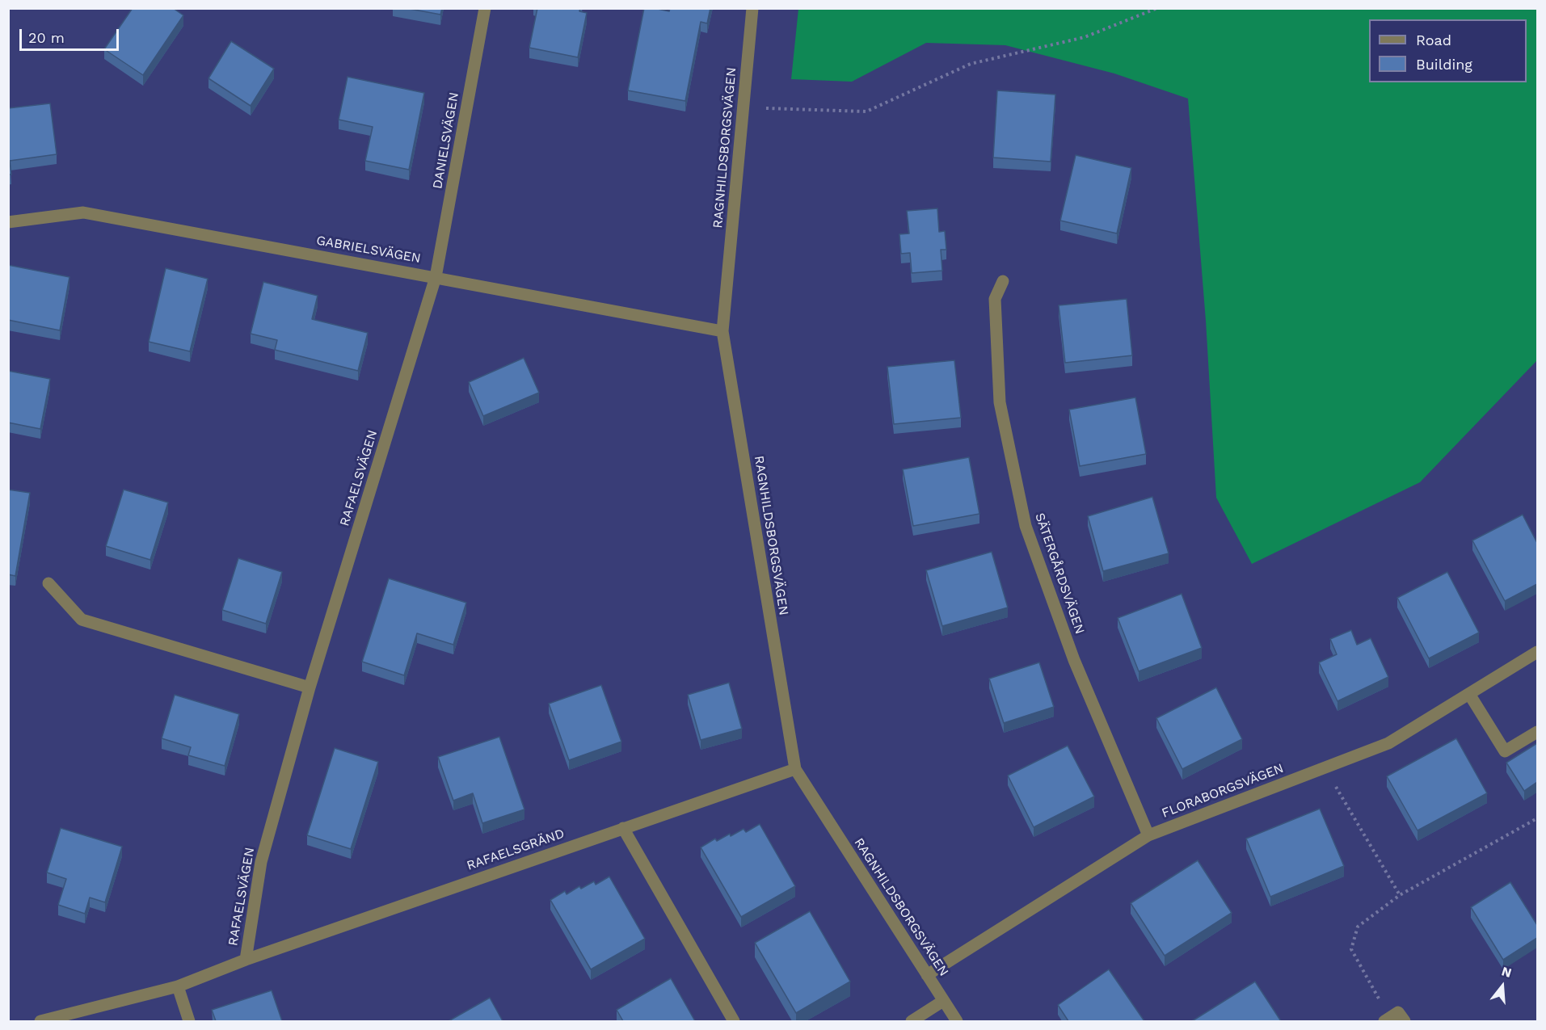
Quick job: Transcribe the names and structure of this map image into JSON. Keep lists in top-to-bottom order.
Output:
{
  "streets": {
    "street": [
      "DANIELSVÄGEN",
      "RAGNHILDSBORGSVÄGEN",
      "GABRIELSVÄGEN",
      "RAFAELSVÄGEN",
      "SÄTERGÅRDSVÄGEN",
      "FLORABORGSVÄGEN",
      "RAFAELSGRÄND"
    ]
  },
  "crossings": [
    ["DANIELSVÄGEN", "GABRIELSVÄGEN"],
    ["DANIELSVÄGEN", "RAFAELSVÄGEN"],
    ["RAGNHILDSBORGSVÄGEN", "GABRIELSVÄGEN"],
    ["RAGNHILDSBORGSVÄGEN", "FLORABORGSVÄGEN"],
    ["RAGNHILDSBORGSVÄGEN", "RAFAELSGRÄND"],
    ["GABRIELSVÄGEN", "RAFAELSVÄGEN"],
    ["RAFAELSVÄGEN", "RAFAELSGRÄND"],
    ["SÄTERGÅRDSVÄGEN", "FLORABORGSVÄGEN"]
  ],
  "legend": ["Road", "Building"],
  "scale_bar": "20 m",
  "north": "top"
}
